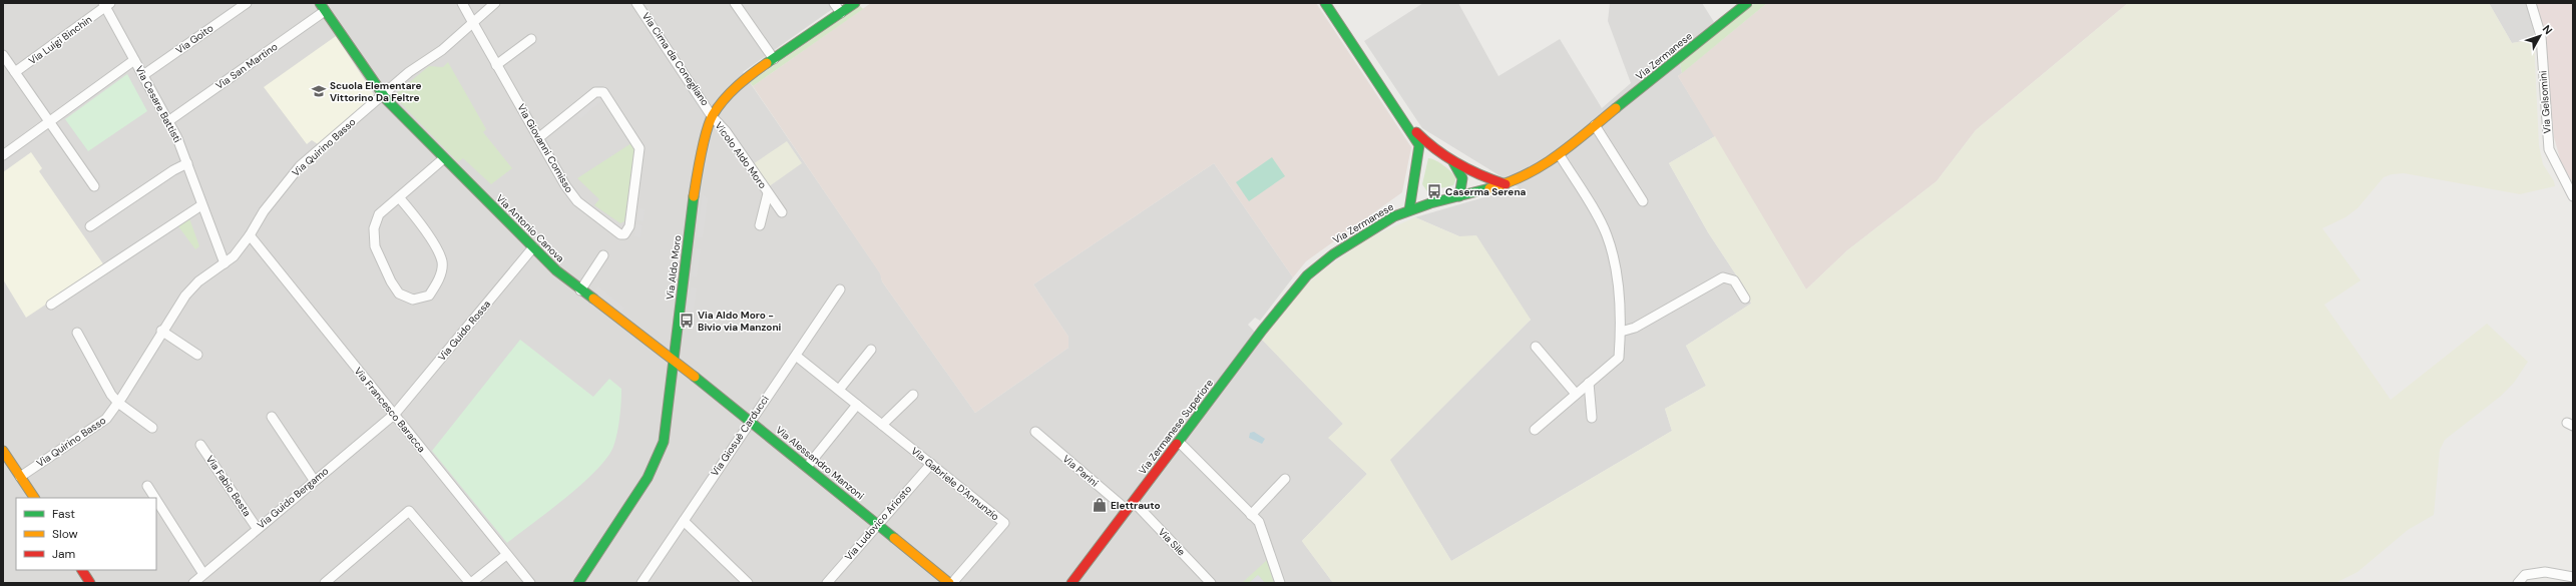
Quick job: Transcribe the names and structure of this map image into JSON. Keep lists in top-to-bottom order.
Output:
{
  "streets": {
    "street": [
      "Via Goito",
      "Via Luigi Binchin",
      "Via Zermanese",
      "Via Cima da Conegliano",
      "Via San Martino",
      "Via Gelsomini",
      "Via Cesare Battisti",
      "Via Quirino Basso",
      "Via Giovanni Comisso",
      "Vicolo Aldo Moro",
      "Via Antonio Canova",
      "Via Aldo Moro",
      "Via Guido Rossa",
      "Via Francesco Baracca",
      "Via Zermanese Superiore",
      "Via Giosuè Carducci",
      "Via Alessandro Manzoni",
      "Via Parini",
      "Via Gabriele D'Annunzio",
      "Via Fabio Besta",
      "Via Guido Bergamo",
      "Via Ludovico Ariosto",
      "Via Sile"
    ]
  },
  "crossings": [
    ["Via Goito", "Via Cesare Battisti"],
    ["Via Luigi Binchin", "Via Cesare Battisti"],
    ["Via Zermanese", "Via Zermanese Superiore"],
    ["Via Cima da Conegliano", "Vicolo Aldo Moro"],
    ["Via Cima da Conegliano", "Via Aldo Moro"],
    ["Via San Martino", "Via Cesare Battisti"],
    ["Via San Martino", "Via Antonio Canova"],
    ["Via Cesare Battisti", "Via Quirino Basso"],
    ["Via Quirino Basso", "Via Giovanni Comisso"],
    ["Via Quirino Basso", "Via Antonio Canova"],
    ["Via Quirino Basso", "Via Francesco Baracca"],
    ["Vicolo Aldo Moro", "Via Aldo Moro"],
    ["Via Antonio Canova", "Via Aldo Moro"],
    ["Via Antonio Canova", "Via Guido Rossa"],
    ["Via Antonio Canova", "Via Alessandro Manzoni"],
    ["Via Aldo Moro", "Via Alessandro Manzoni"],
    ["Via Guido Rossa", "Via Francesco Baracca"],
    ["Via Guido Rossa", "Via Guido Bergamo"],
    ["Via Francesco Baracca", "Via Guido Bergamo"],
    ["Via Zermanese Superiore", "Via Parini"],
    ["Via Zermanese Superiore", "Via Sile"],
    ["Via Giosuè Carducci", "Via Alessandro Manzoni"],
    ["Via Giosuè Carducci", "Via Gabriele D'Annunzio"],
    ["Via Alessandro Manzoni", "Via Gabriele D'Annunzio"],
    ["Via Alessandro Manzoni", "Via Ludovico Ariosto"],
    ["Via Gabriele D'Annunzio", "Via Ludovico Ariosto"],
    ["Via Fabio Besta", "Via Guido Bergamo"]
  ],
  "places": {
    "school or university": ["Scuola Elementare Vittorino Da Feltre"],
    "bus stop": ["Caserma Serena", "Via Aldo Moro - Bivio via Manzoni"],
    "shop": ["Elettrauto"]
  },
  "legend": ["Fast", "Slow", "Jam"],
  "north": "top right"
}
